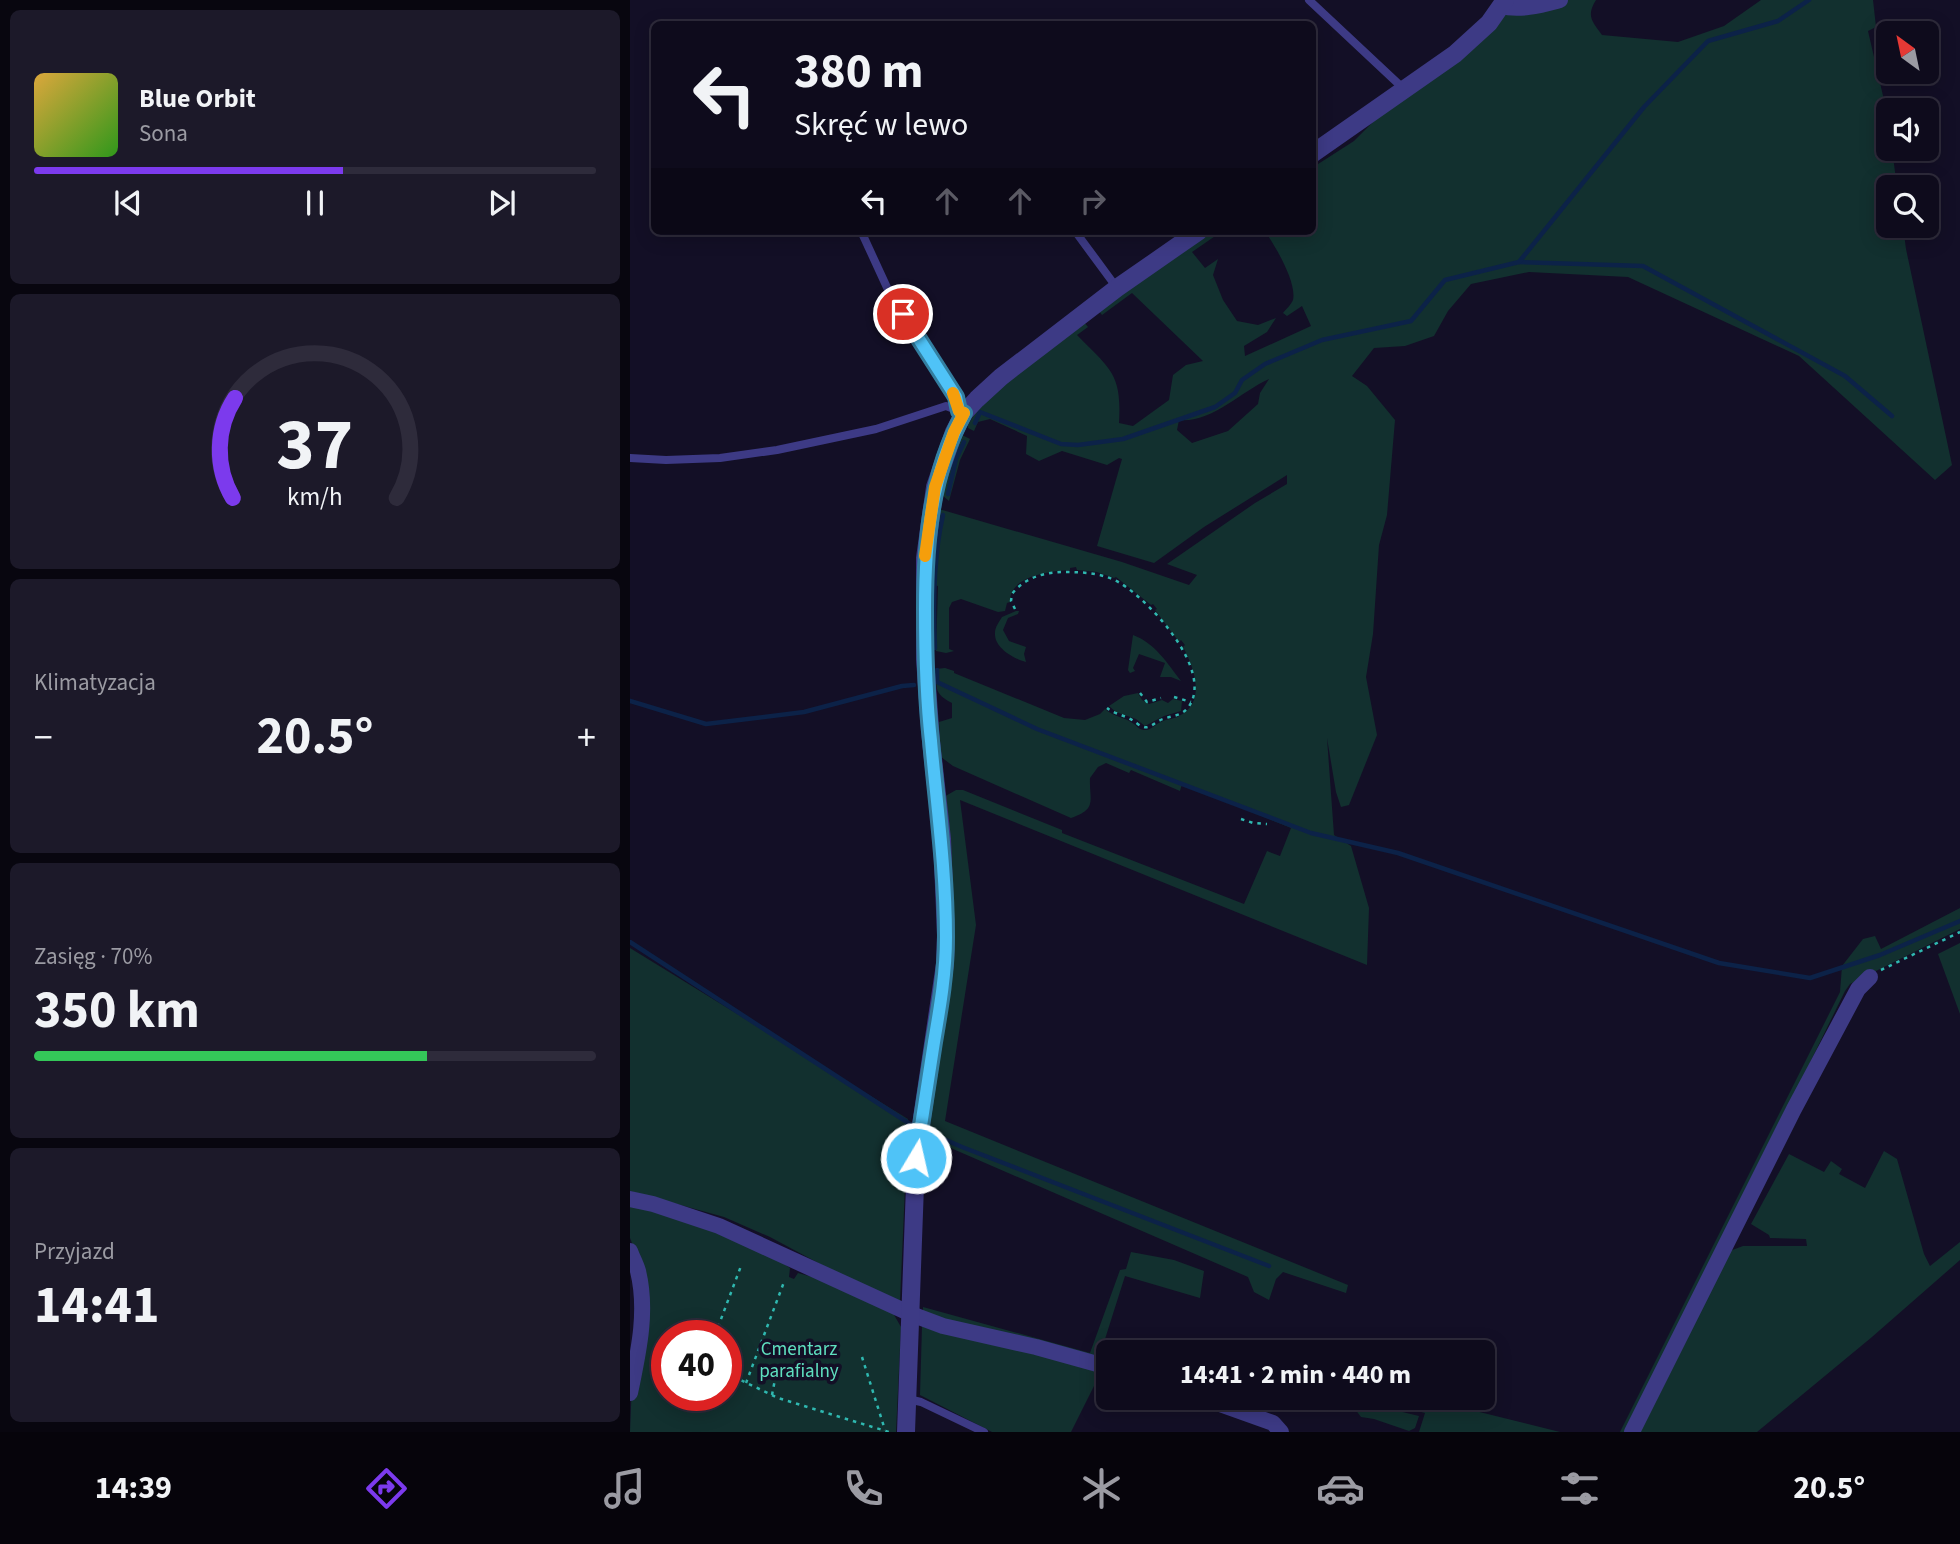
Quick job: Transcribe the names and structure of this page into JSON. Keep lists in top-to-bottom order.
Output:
{
  "parks": ["Cmentarz parafialny"],
  "north": "top left",
  "page": {
    "turn": ["380 m", "Skręć w lewo"],
    "song": ["Blue Orbit", "Sona"],
    "tile": [
      "Klimatyzacja",
      ["Zasięg · 70%", "350 km"],
      ["Przyjazd", "14:41"]
    ],
    "heat": ["−", "20.5°", "+"],
    "limit": "40",
    "trip": "14:41 · 2 min · 440 m",
    "tabs": ["14:39", "20.5°"],
    "gauge": ["37", "km/h"]
  }
}
